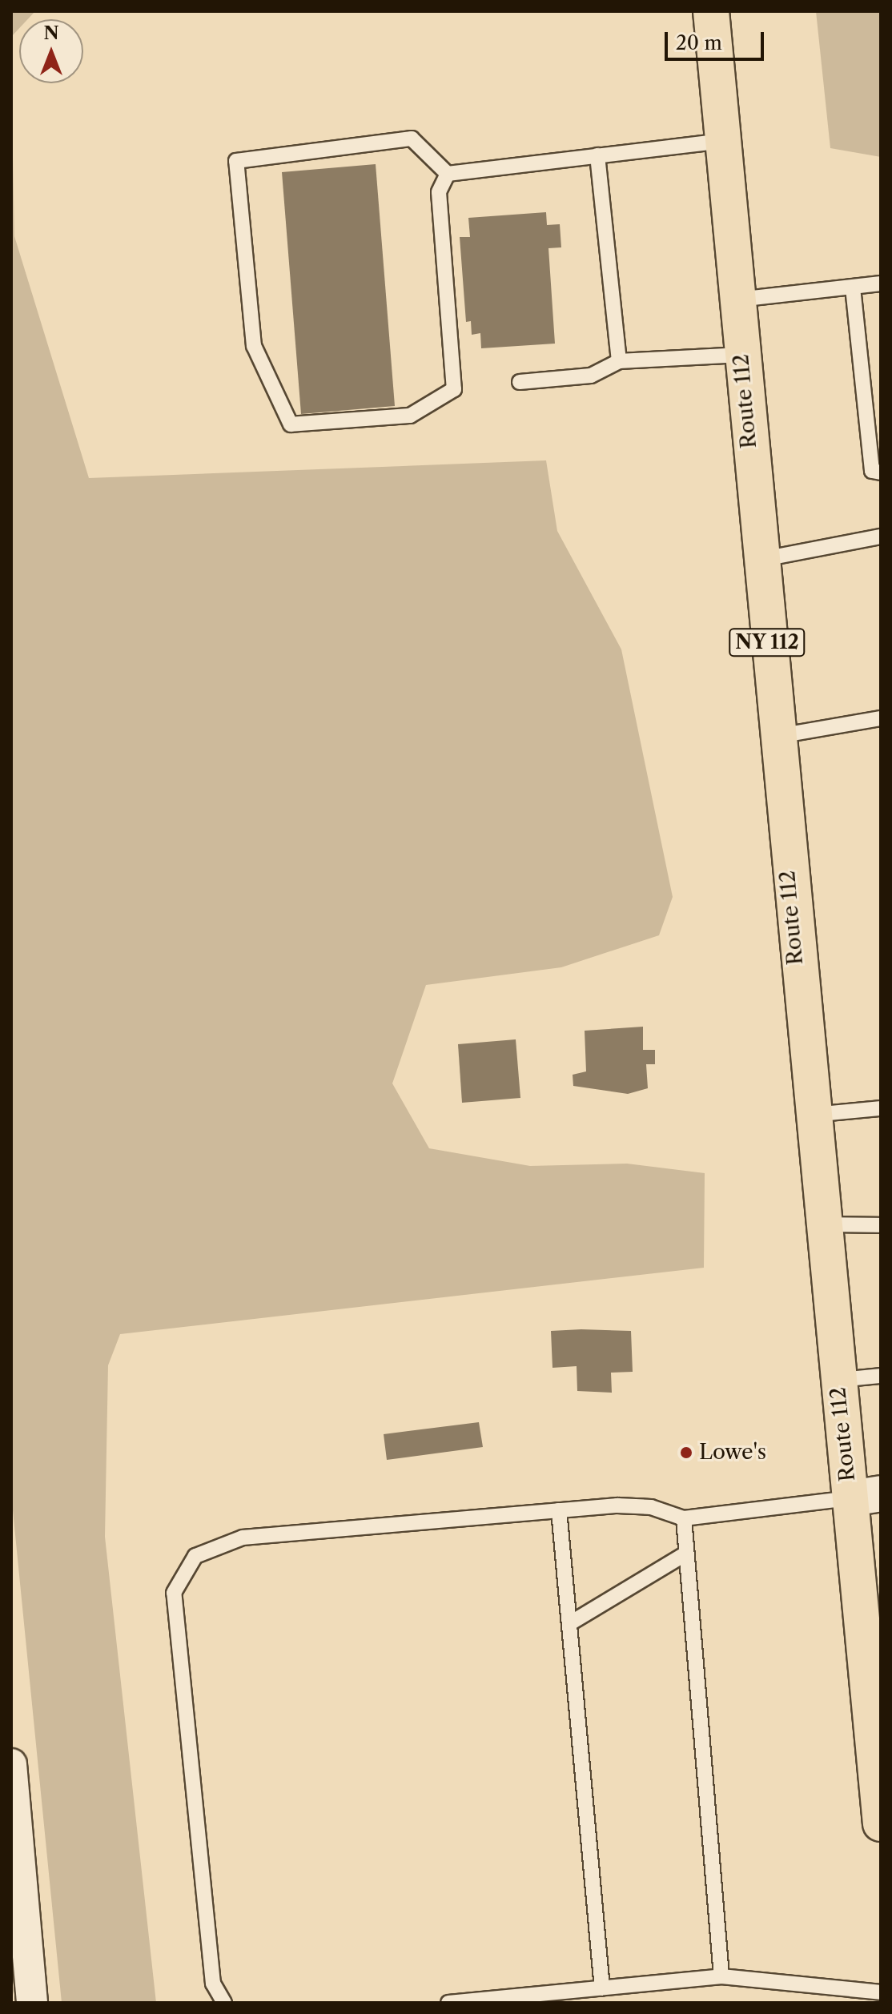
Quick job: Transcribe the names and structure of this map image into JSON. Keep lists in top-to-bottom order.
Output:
{
  "streets": {
    "main road": ["Route 112", "NY 112"]
  },
  "places": ["Lowe's"],
  "scale_bar": "20 m",
  "north": "top"
}
